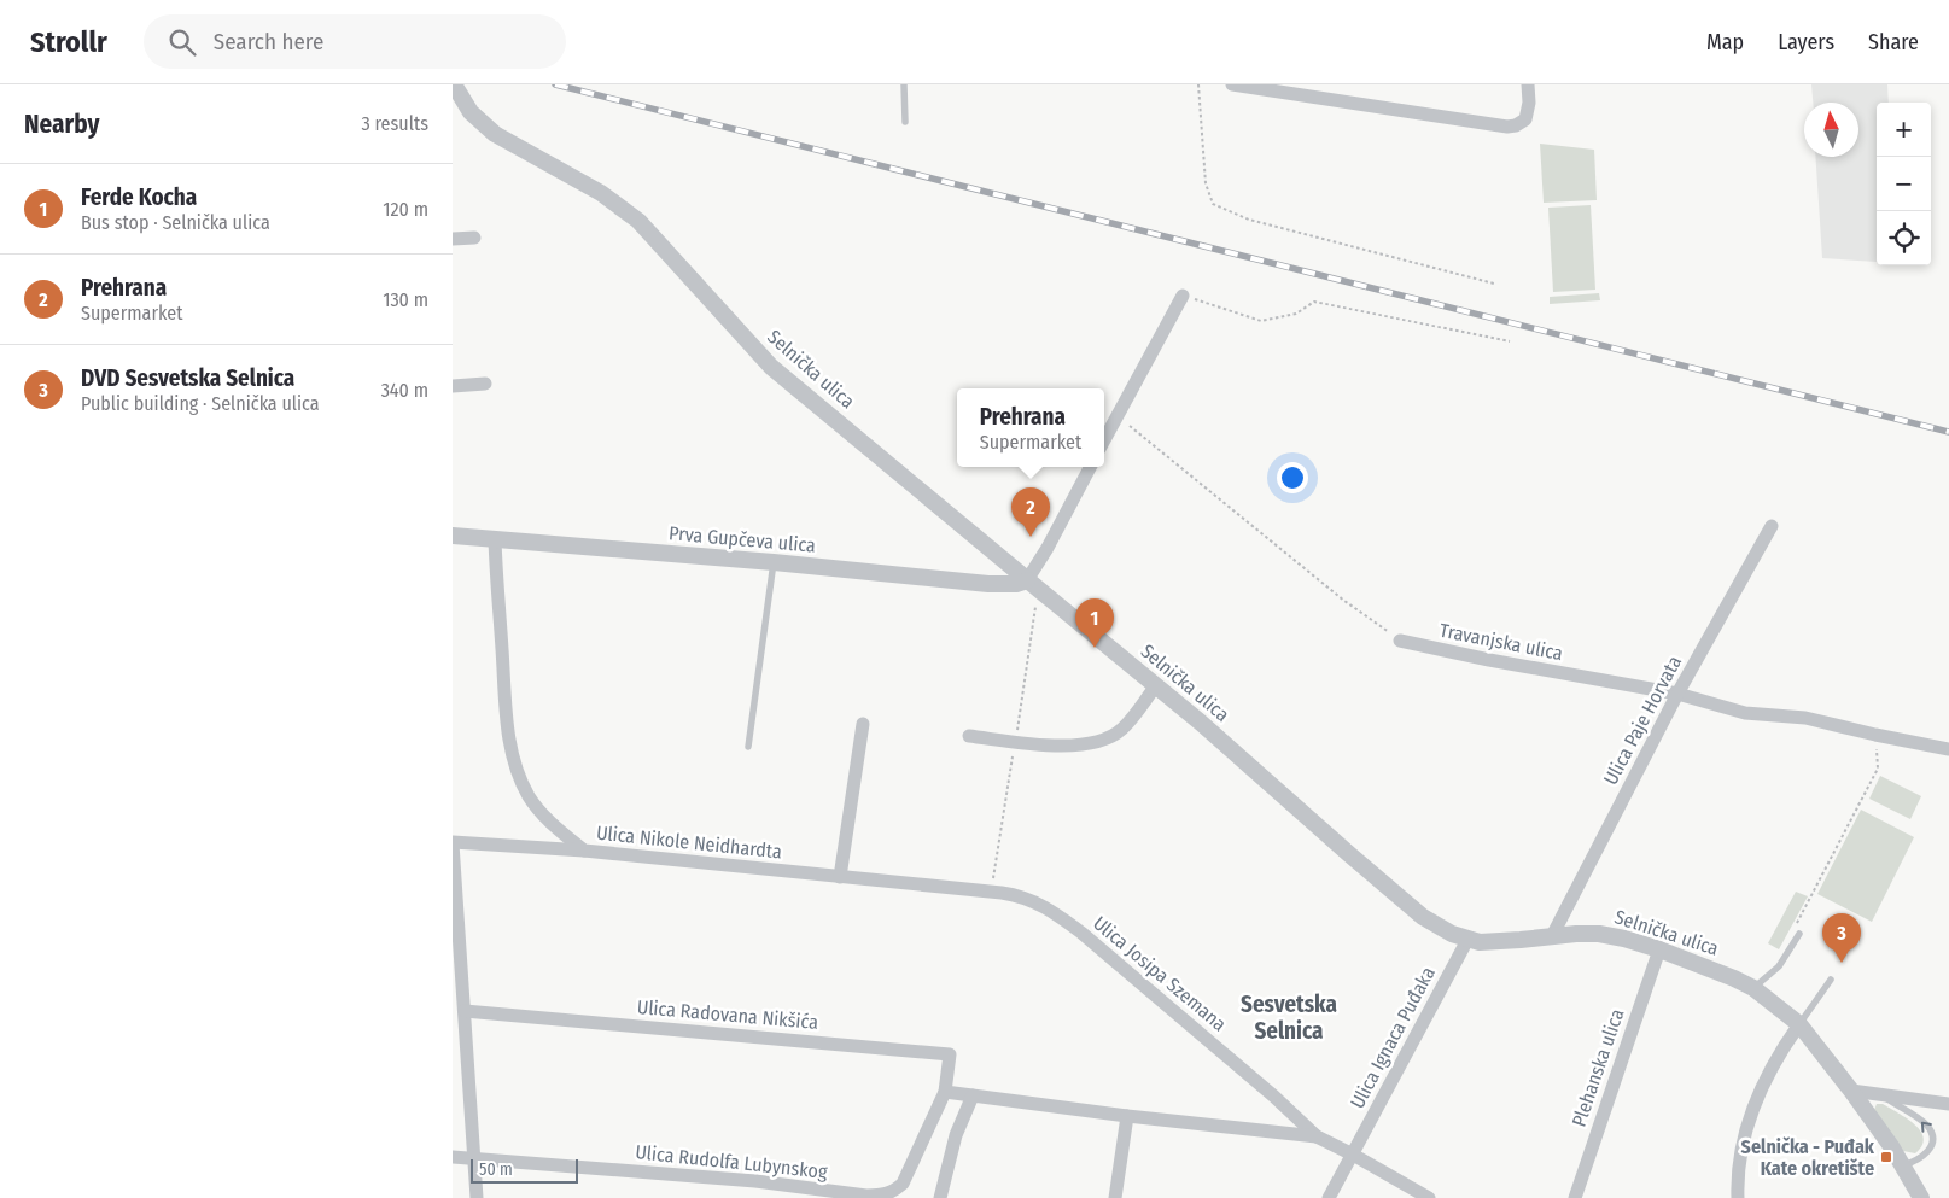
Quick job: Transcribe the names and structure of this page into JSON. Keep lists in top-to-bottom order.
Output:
{
  "streets": {
    "street": [
      "Selnička ulica",
      "Prva Gupčeva ulica",
      "Travanjska ulica",
      "Ulica Paje Horvata",
      "Ulica Nikole Neidhardta",
      "Ulica Josipa Szemana",
      "Ulica Radovana Nikšića",
      "Ulica Ignaca Puđaka",
      "Plehanska ulica",
      "Ulica Rudolfa Lubynskog"
    ]
  },
  "crossings": [
    ["Selnička ulica", "Prva Gupčeva ulica"],
    ["Selnička ulica", "Ulica Paje Horvata"],
    ["Selnička ulica", "Ulica Ignaca Puđaka"],
    ["Selnička ulica", "Plehanska ulica"],
    ["Prva Gupčeva ulica", "Ulica Nikole Neidhardta"],
    ["Travanjska ulica", "Ulica Paje Horvata"],
    ["Ulica Nikole Neidhardta", "Ulica Josipa Szemana"],
    ["Ulica Josipa Szemana", "Ulica Ignaca Puđaka"],
    ["Ulica Radovana Nikšića", "Ulica Rudolfa Lubynskog"]
  ],
  "districts": ["Sesvetska Selnica"],
  "places": {
    "transit": ["Selnička - Puđak Kate okretište"]
  },
  "scale_bar": "50 m",
  "north": "top",
  "page": {
    "header": "Strollr",
    "search": "Search here",
    "nav": ["Map", "Layers", "Share"],
    "heading": ["Nearby", "3 results"],
    "map_buttons": ["+", "−"],
    "list": [
      {
        "mark": "1",
        "name": "Ferde Kocha",
        "note": "Bus stop · Selnička ulica",
        "value": "120 m"
      },
      {
        "mark": "2",
        "name": "Prehrana",
        "note": "Supermarket",
        "value": "130 m"
      },
      {
        "mark": "3",
        "name": "DVD Sesvetska Selnica",
        "note": "Public building · Selnička ulica",
        "value": "340 m"
      }
    ],
    "popup": ["Prehrana", "Supermarket"],
    "pins": ["2", "1", "3"],
    "scale": "50 m"
  }
}
